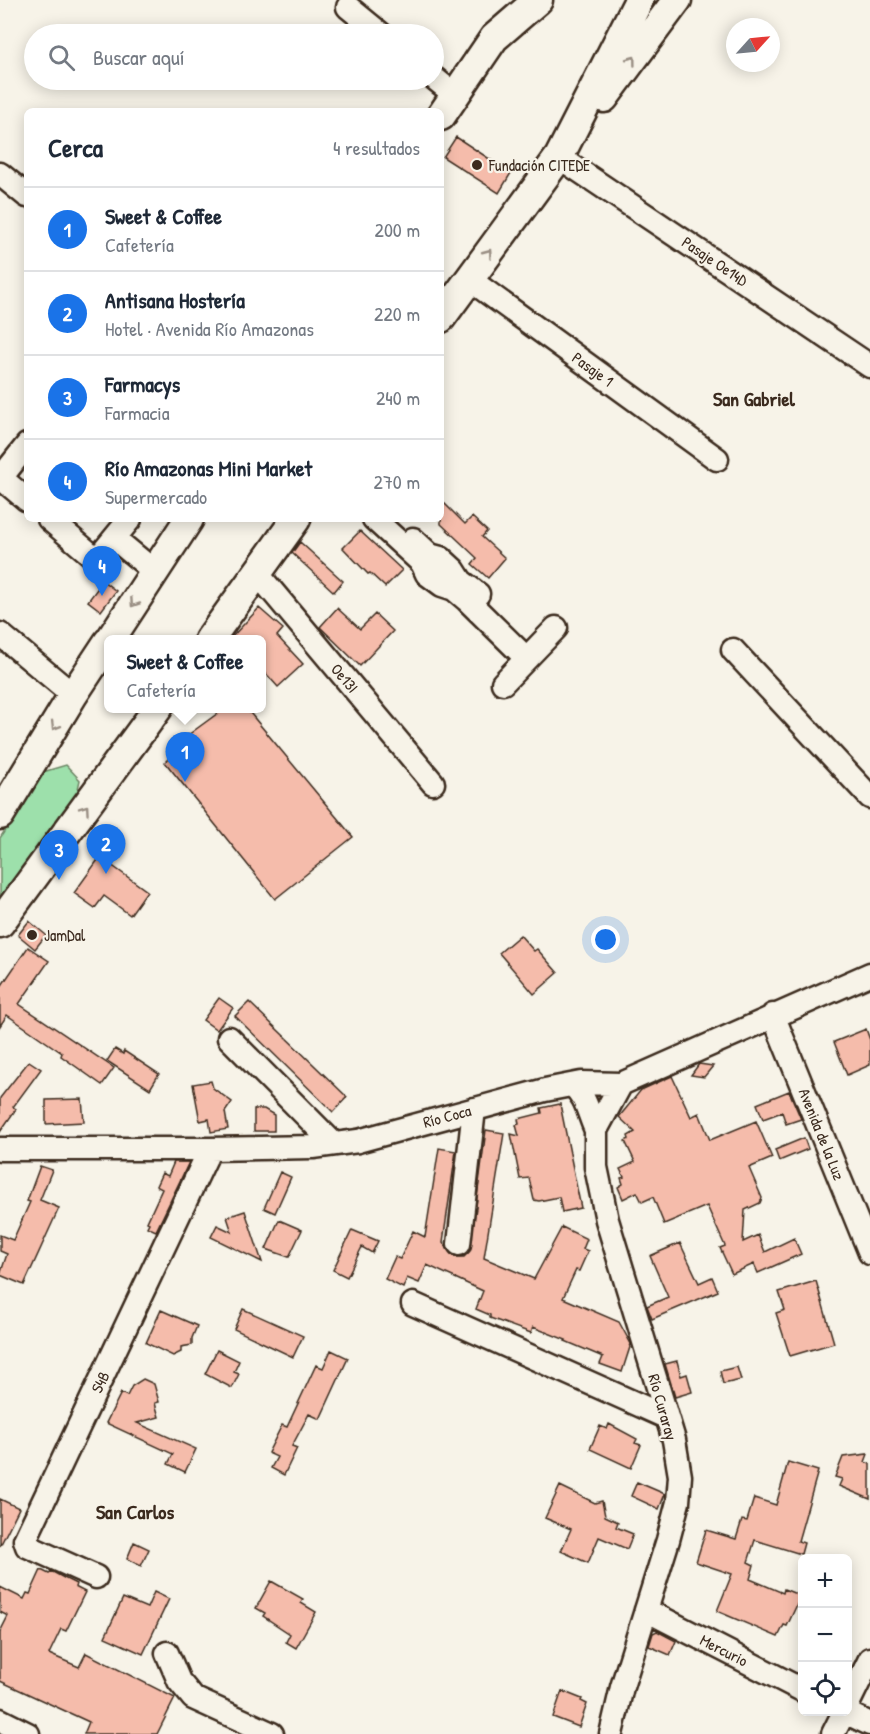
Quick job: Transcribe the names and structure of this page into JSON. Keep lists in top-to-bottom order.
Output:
{
  "streets": {
    "street": [
      "Pasaje Oe14D",
      "Pasaje 1",
      "Oe13I",
      "Río Coca",
      "Avenida de la Luz",
      "S4B",
      "Río Curaray",
      "Mercurio"
    ]
  },
  "crossings": [
    ["Río Coca", "Avenida de la Luz"],
    ["Río Coca", "S4B"],
    ["Río Coca", "Río Curaray"],
    ["Río Curaray", "Mercurio"]
  ],
  "districts": ["San Gabriel", "San Carlos"],
  "places": ["Fundación CITEDE", "JamDal"],
  "north": "top right",
  "page": {
    "search": "Buscar aquí",
    "heading": ["Cerca", "4 resultados"],
    "list": [
      {
        "mark": "1",
        "name": "Sweet & Coffee",
        "note": "Cafetería",
        "value": "200 m"
      },
      {
        "mark": "2",
        "name": "Antisana Hostería",
        "note": "Hotel · Avenida Río Amazonas",
        "value": "220 m"
      },
      {
        "mark": "3",
        "name": "Farmacys",
        "note": "Farmacia",
        "value": "240 m"
      },
      {
        "mark": "4",
        "name": "Río Amazonas Mini Market",
        "note": "Supermercado",
        "value": "270 m"
      }
    ],
    "pins": [
      "4",
      "1",
      "2",
      "3"
    ],
    "popup": ["Sweet & Coffee", "Cafetería"],
    "map_buttons": ["+", "−"]
  }
}
